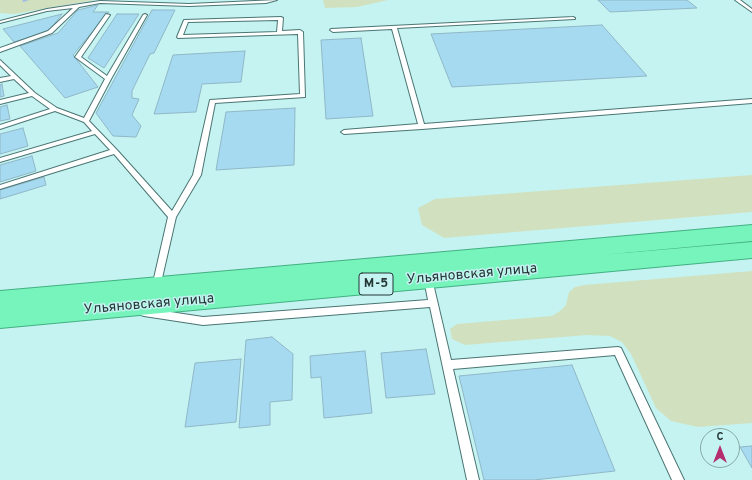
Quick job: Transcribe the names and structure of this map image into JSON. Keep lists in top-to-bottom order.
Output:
{
  "streets": {
    "highway": ["Ульяновская улица", "М-5"]
  },
  "north": "top"
}
